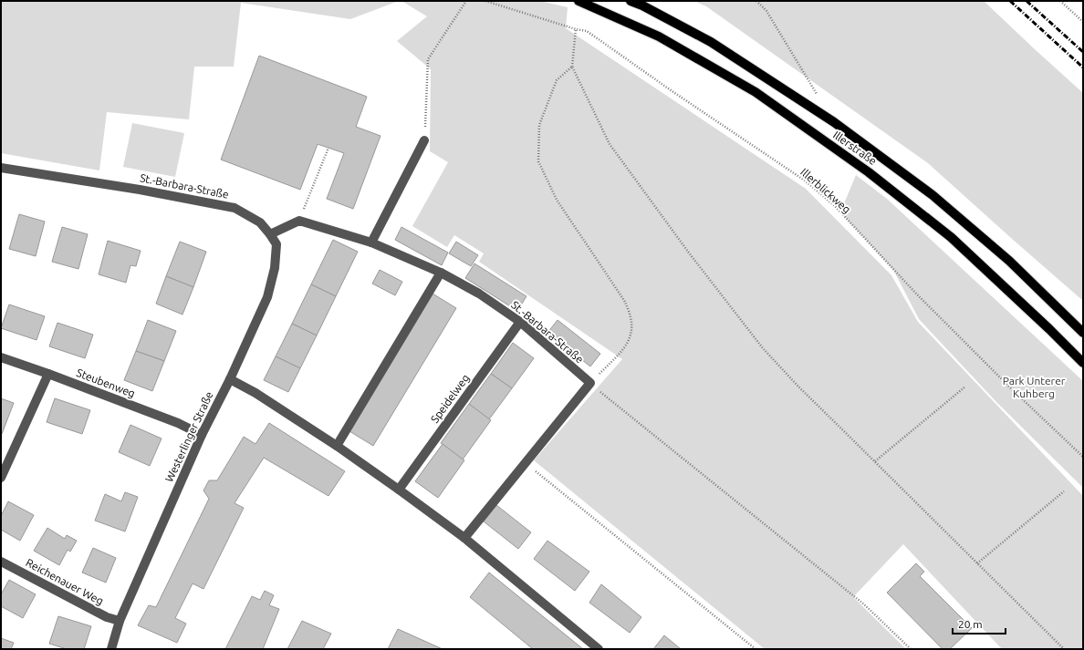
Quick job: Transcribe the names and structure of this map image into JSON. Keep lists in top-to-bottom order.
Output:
{
  "streets": {
    "main road": ["Illerstraße"],
    "street": [
      "St.-Barbara-Straße",
      "Steubenweg",
      "Speidelweg",
      "Westerlinger Straße",
      "Reichenauer Weg"
    ],
    "path": ["Illerblickweg"]
  },
  "crossings": [
    ["St.-Barbara-Straße", "Speidelweg"],
    ["St.-Barbara-Straße", "Westerlinger Straße"],
    ["Steubenweg", "Westerlinger Straße"],
    ["Westerlinger Straße", "Reichenauer Weg"]
  ],
  "parks": ["Park Unterer Kuhberg"],
  "scale_bar": "20 m"
}
